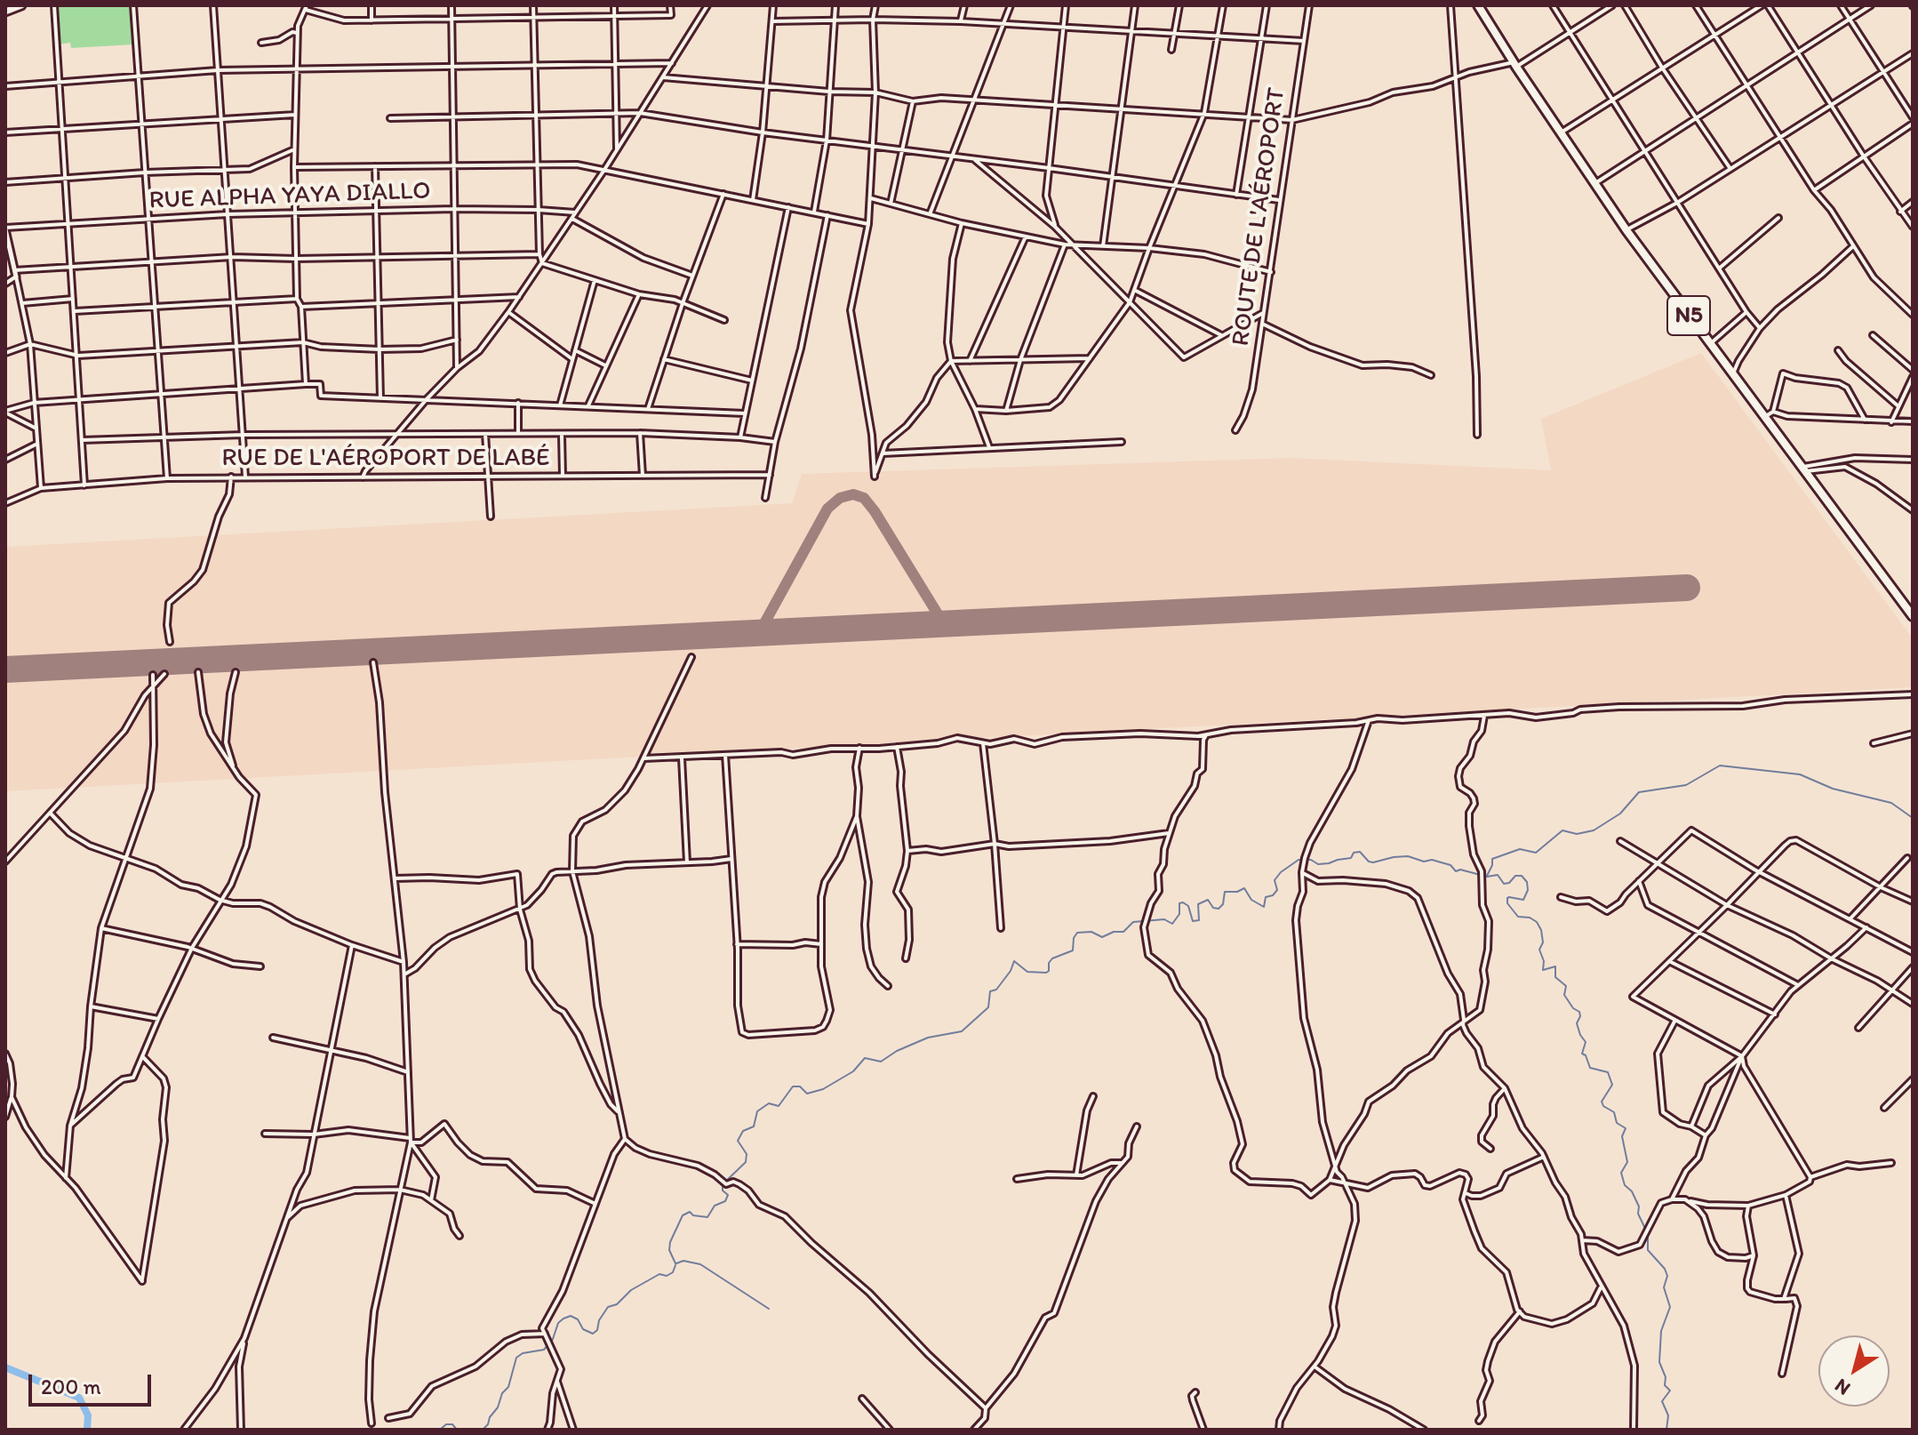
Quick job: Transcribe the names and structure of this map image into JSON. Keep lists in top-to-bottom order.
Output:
{
  "streets": {
    "highway": ["N5"],
    "street": ["RUE ALPHA YAYA DIALLO", "ROUTE DE L'AÉROPORT", "RUE DE L'AÉROPORT DE LABÉ"]
  },
  "scale_bar": "200 m",
  "north": "bottom left"
}
